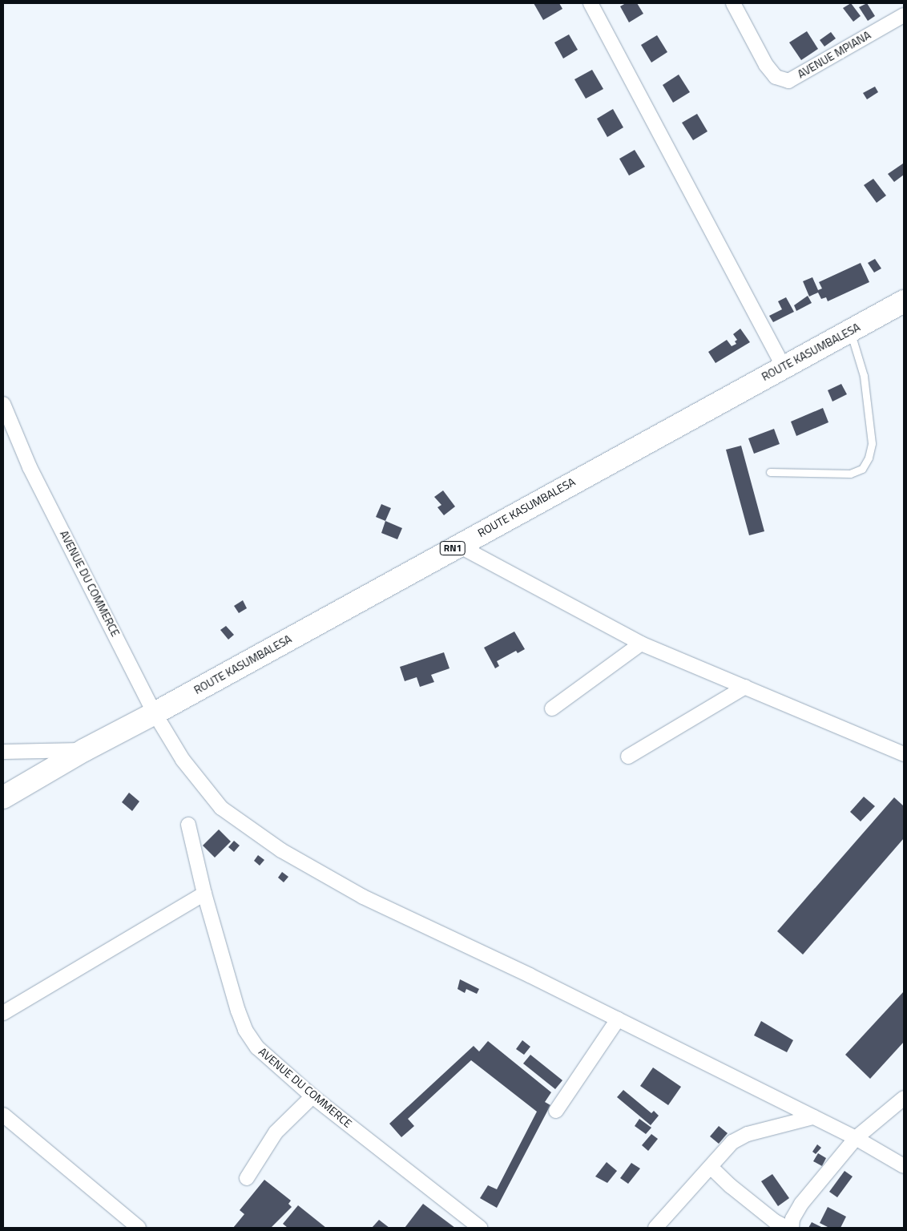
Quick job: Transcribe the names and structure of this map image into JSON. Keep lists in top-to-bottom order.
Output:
{
  "streets": {
    "highway": ["ROUTE KASUMBALESA", "RN1"],
    "street": ["AVENUE MPIANA", "AVENUE DU COMMERCE"]
  },
  "crossings": [
    ["ROUTE KASUMBALESA", "AVENUE DU COMMERCE"]
  ]
}
